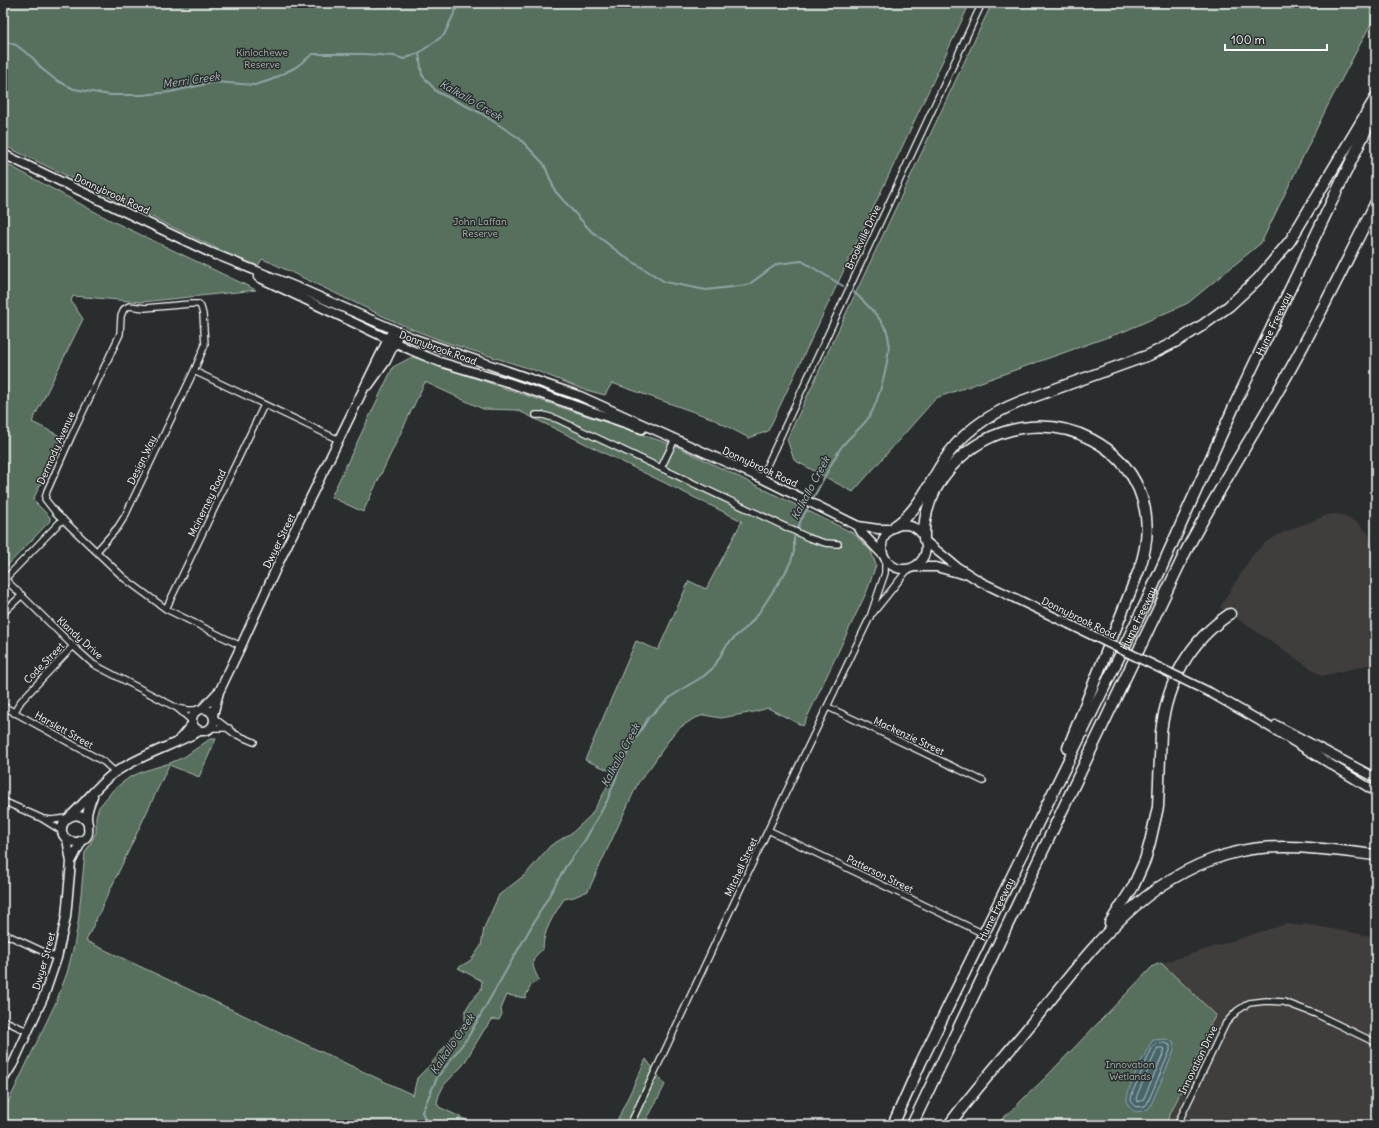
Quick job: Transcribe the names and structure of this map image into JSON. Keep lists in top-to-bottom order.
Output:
{
  "streets": {
    "highway": ["Hume Freeway"],
    "main road": ["Donnybrook Road", "Dwyer Street"],
    "street": [
      "Brookville Drive",
      "Dermody Avenue",
      "Design Way",
      "Mcinerney Road",
      "Klandy Drive",
      "Code Street",
      "Harslett Street",
      "Mackenzie Street",
      "Mitchell Street",
      "Patterson Street",
      "Innovation Drive"
    ]
  },
  "crossings": [
    ["Donnybrook Road", "Brookville Drive"],
    ["Donnybrook Road", "Dwyer Street"],
    ["Donnybrook Road", "Mitchell Street"],
    ["Hume Freeway", "Patterson Street"],
    ["Dermody Avenue", "Design Way"],
    ["Dermody Avenue", "Mcinerney Road"],
    ["Dermody Avenue", "Dwyer Street"],
    ["Dwyer Street", "Klandy Drive"],
    ["Klandy Drive", "Code Street"],
    ["Code Street", "Harslett Street"],
    ["Mackenzie Street", "Mitchell Street"],
    ["Mitchell Street", "Patterson Street"]
  ],
  "water": ["Merri Creek", "Kalkallo Creek"],
  "parks": ["Kinlochewe Reserve", "John Laffan Reserve", "Innovation Wetlands"],
  "scale_bar": "100 m"
}
